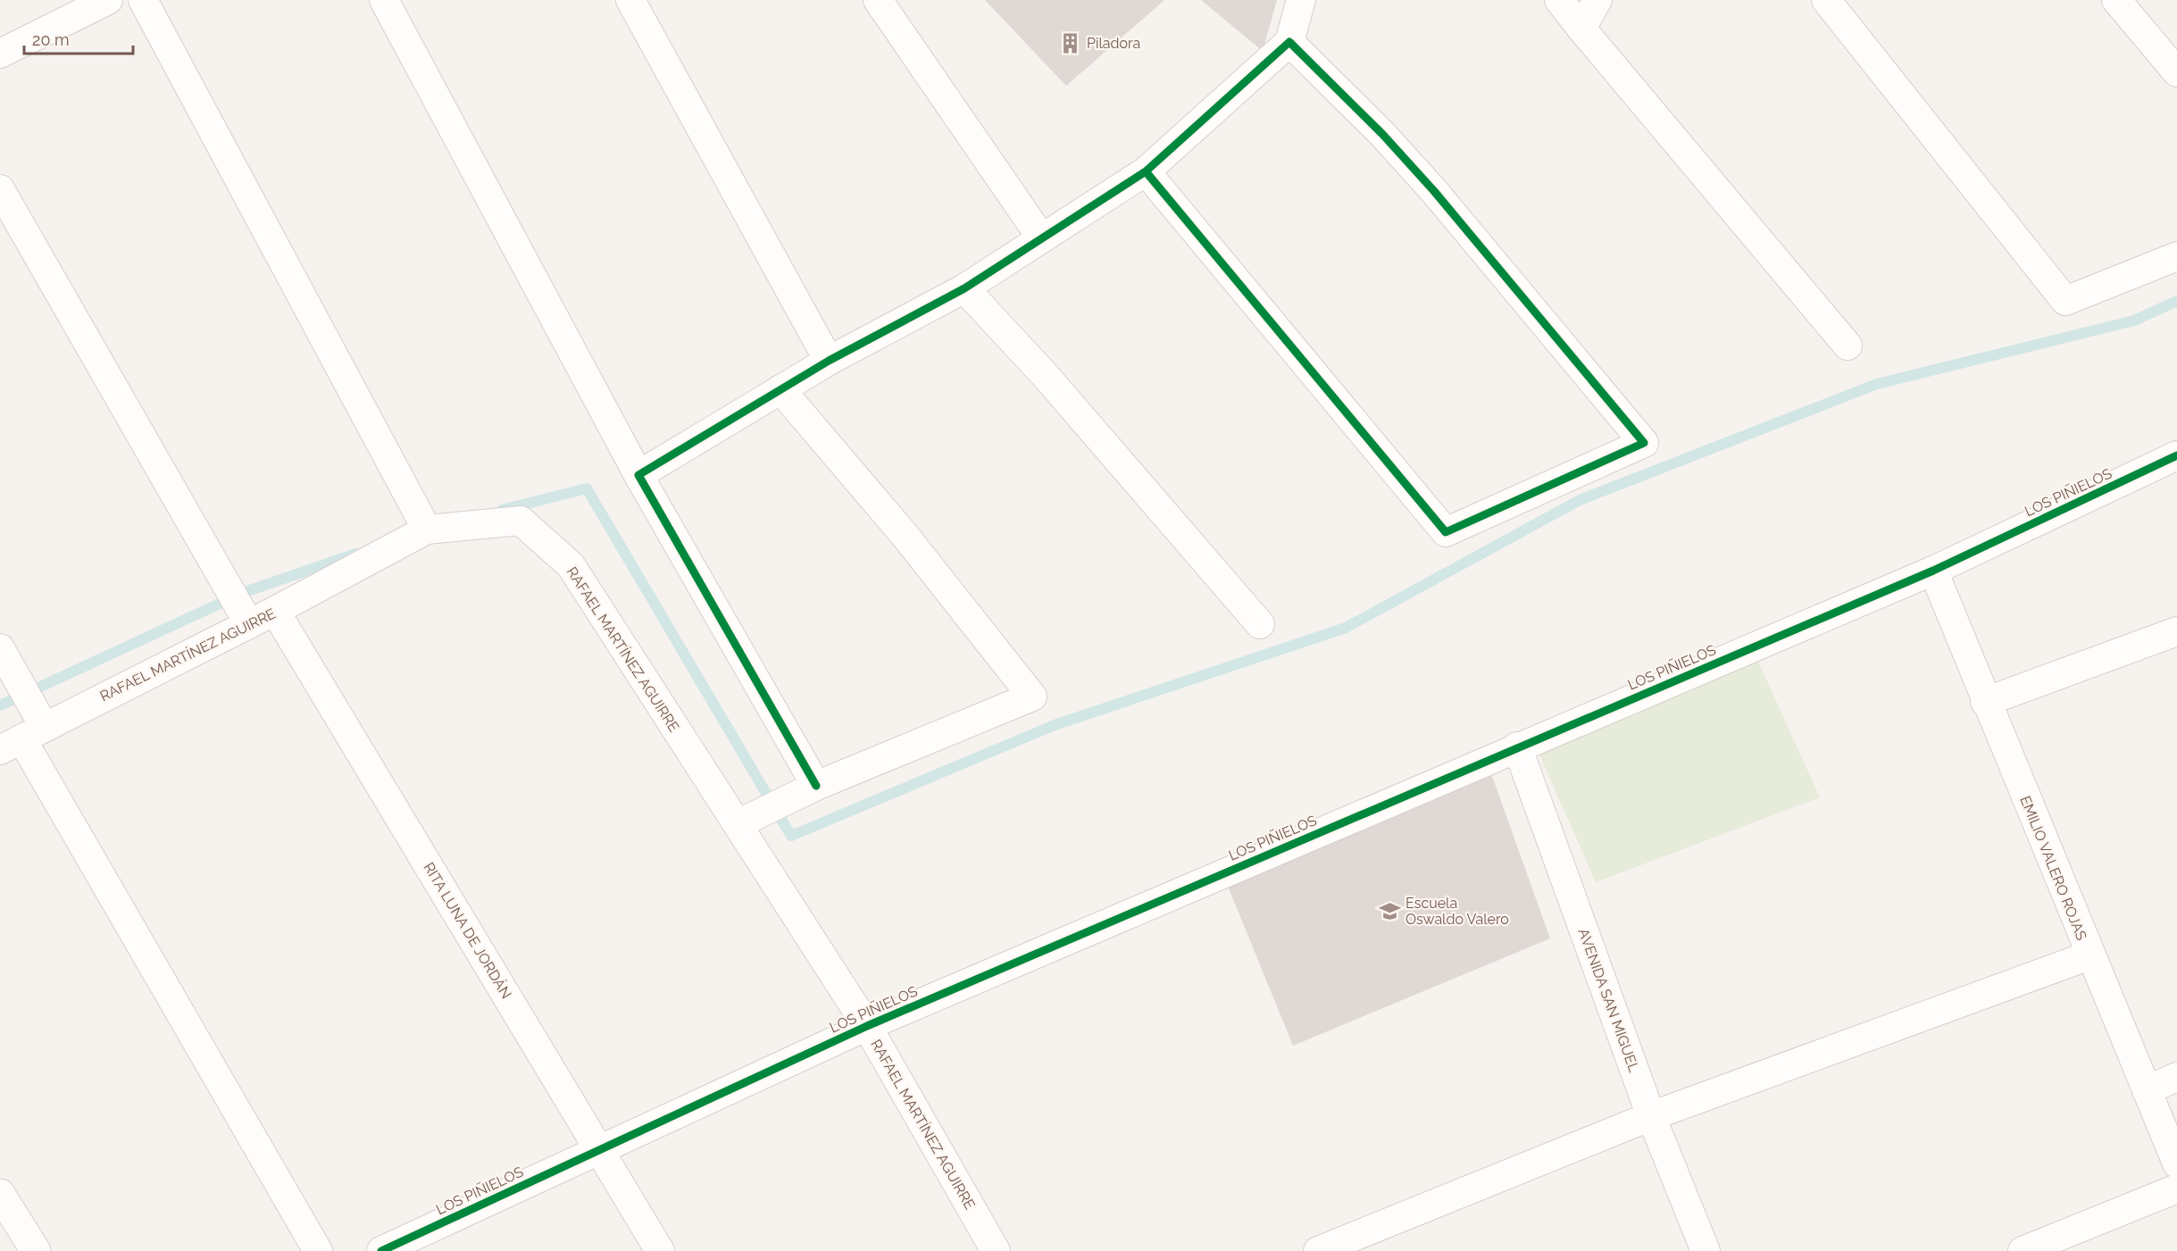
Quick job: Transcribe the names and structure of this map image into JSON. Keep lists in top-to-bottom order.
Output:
{
  "streets": {
    "street": [
      "LOS PIÑIELOS",
      "RAFAEL MARTÍNEZ AGUIRRE",
      "EMILIO VALERO ROJAS",
      "RITA LUNA DE JORDÁN",
      "AVENIDA SAN MIGUEL"
    ]
  },
  "crossings": [
    ["LOS PIÑIELOS", "RAFAEL MARTÍNEZ AGUIRRE"],
    ["LOS PIÑIELOS", "EMILIO VALERO ROJAS"],
    ["LOS PIÑIELOS", "RITA LUNA DE JORDÁN"],
    ["LOS PIÑIELOS", "AVENIDA SAN MIGUEL"],
    ["RAFAEL MARTÍNEZ AGUIRRE", "RITA LUNA DE JORDÁN"]
  ],
  "places": {
    "building": ["Piladora"],
    "school or university": ["Escuela Oswaldo Valero"]
  },
  "scale_bar": "20 m"
}
